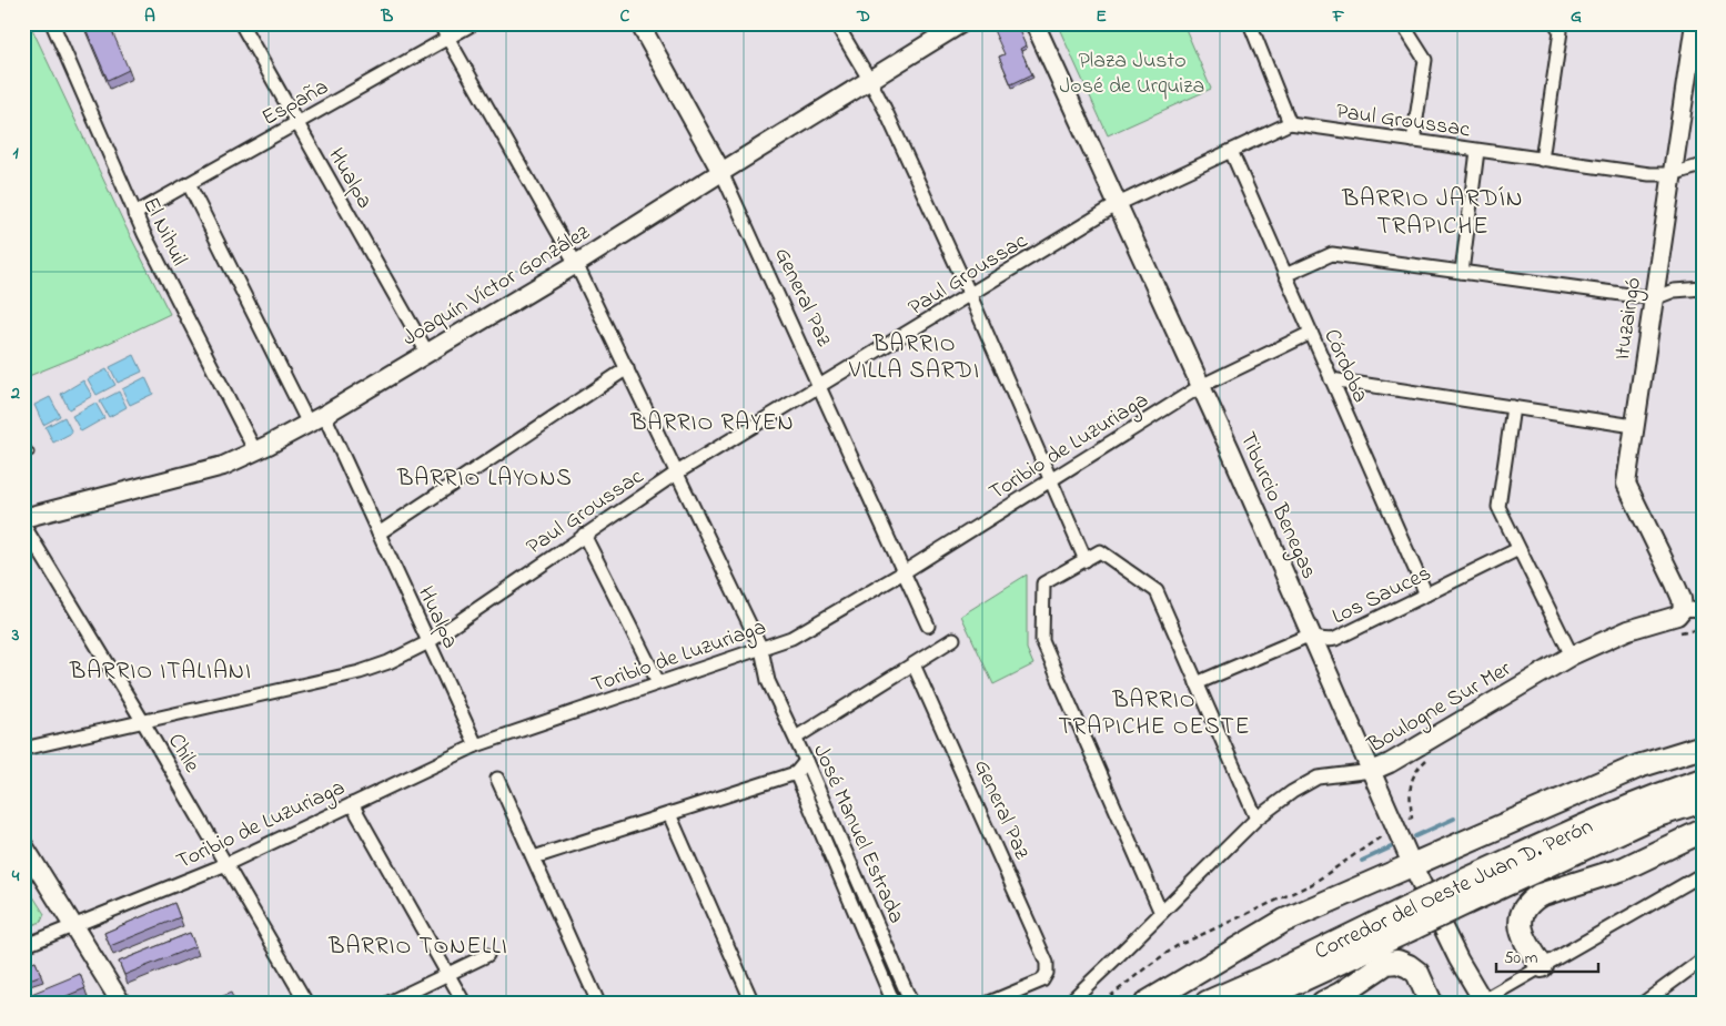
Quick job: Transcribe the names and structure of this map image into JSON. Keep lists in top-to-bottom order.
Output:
{
  "streets": {
    "highway": ["Corredor del Oeste Juan D. Perón"],
    "main road": [
      "Joaquín Víctor González",
      "General Paz",
      "Ituzaingó",
      "Tiburcio Benegas",
      "Boulogne Sur Mer"
    ],
    "street": [
      "España",
      "Paul Groussac",
      "Hualpa",
      "El Nihuil",
      "Córdoba",
      "Toribio de Luzuriaga",
      "Los Sauces",
      "Chile",
      "José Manuel Estrada"
    ]
  },
  "crossings": [
    ["España", "Hualpa"],
    ["España", "El Nihuil"],
    ["Paul Groussac", "Hualpa"],
    ["Paul Groussac", "General Paz"],
    ["Paul Groussac", "Ituzaingó"],
    ["Paul Groussac", "Córdoba"],
    ["Paul Groussac", "Tiburcio Benegas"],
    ["Paul Groussac", "Chile"],
    ["Hualpa", "Joaquín Víctor González"],
    ["Hualpa", "Toribio de Luzuriaga"],
    ["El Nihuil", "Joaquín Víctor González"],
    ["Joaquín Víctor González", "General Paz"],
    ["General Paz", "Toribio de Luzuriaga"],
    ["Ituzaingó", "Boulogne Sur Mer"],
    ["Córdoba", "Toribio de Luzuriaga"],
    ["Córdoba", "Los Sauces"],
    ["Toribio de Luzuriaga", "Tiburcio Benegas"],
    ["Toribio de Luzuriaga", "Chile"],
    ["Toribio de Luzuriaga", "José Manuel Estrada"],
    ["Tiburcio Benegas", "Los Sauces"],
    ["Tiburcio Benegas", "Boulogne Sur Mer"]
  ],
  "districts": [
    "BARRIO JARDÍN TRAPICHE",
    "BARRIO VILLA SARDI",
    "BARRIO RAYEN",
    "BARRIO LAYONS",
    "BARRIO ITALIANI",
    "BARRIO TRAPICHE OESTE",
    "BARRIO TONELLI"
  ],
  "parks": ["Plaza Justo José de Urquiza"],
  "scale_bar": "50 m",
  "grid": {
    "columns": [
      "A",
      "B",
      "C",
      "D",
      "E",
      "F",
      "G"
    ],
    "rows": [
      "1",
      "2",
      "3",
      "4"
    ]
  }
}
